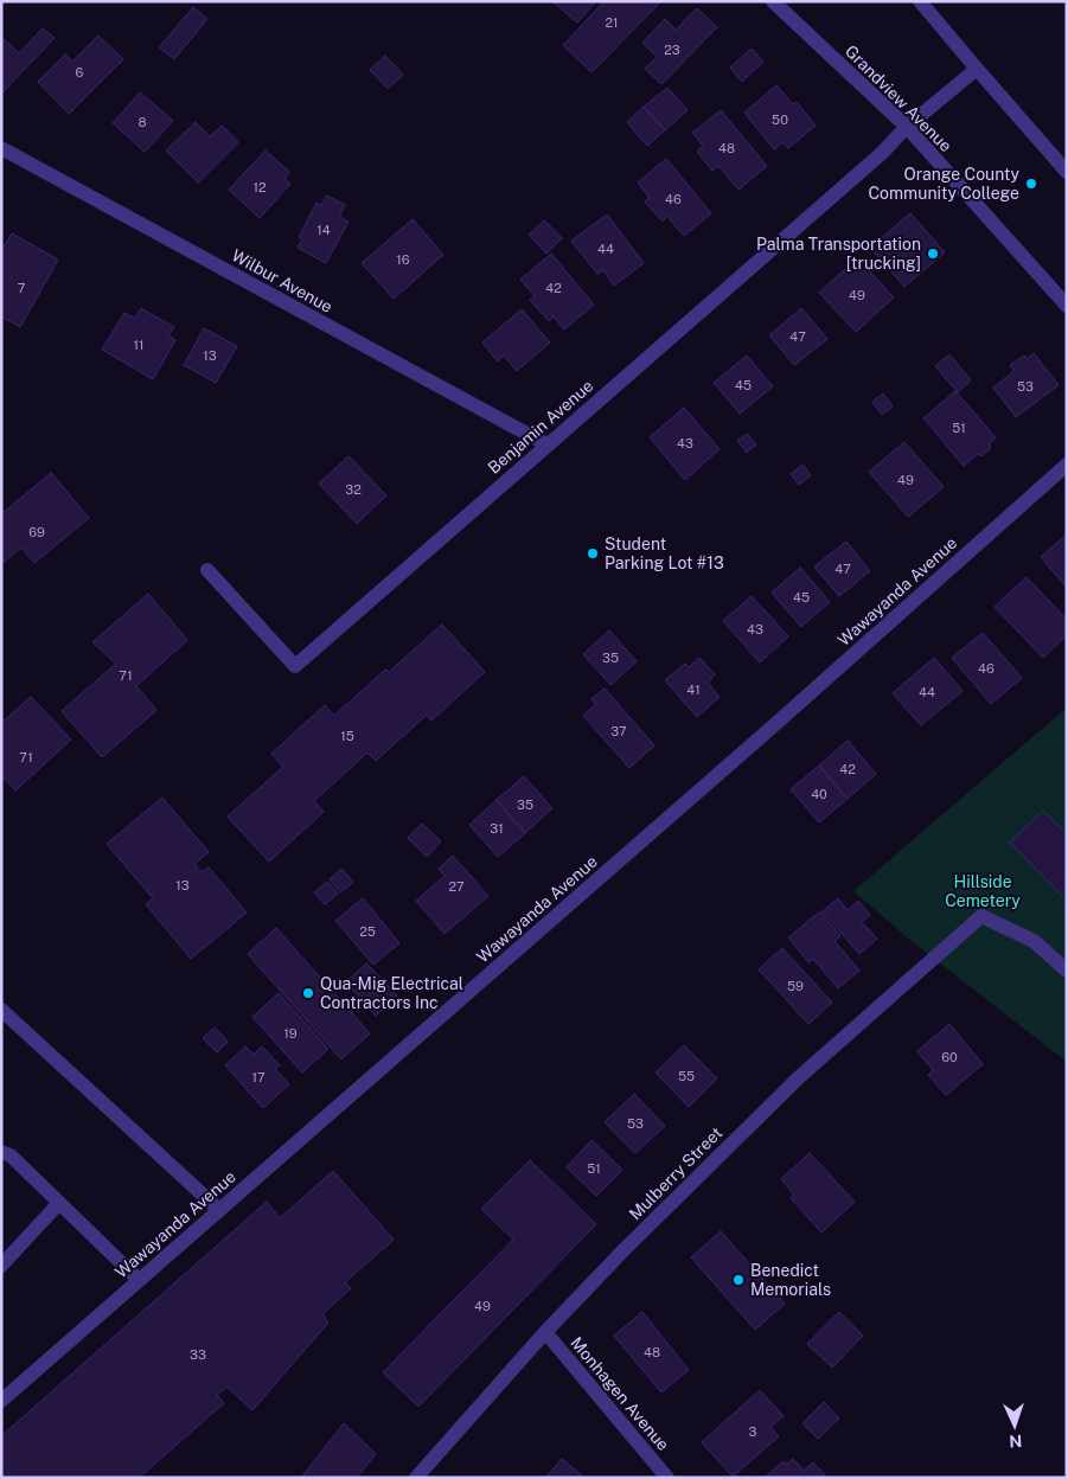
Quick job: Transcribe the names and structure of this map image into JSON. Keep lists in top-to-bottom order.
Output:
{
  "streets": {
    "street": [
      "Grandview Avenue",
      "Wilbur Avenue",
      "Benjamin Avenue",
      "Wawayanda Avenue",
      "Mulberry Street",
      "Monhagen Avenue"
    ]
  },
  "crossings": [
    ["Grandview Avenue", "Benjamin Avenue"],
    ["Wilbur Avenue", "Benjamin Avenue"],
    ["Mulberry Street", "Monhagen Avenue"]
  ],
  "parks": ["Hillside Cemetery"],
  "places": [
    "Orange County Community College",
    "Palma Transportation [trucking]",
    "Student Parking Lot #13",
    "Qua-Mig Electrical Contractors Inc",
    "Benedict Memorials"
  ],
  "house_numbers": [
    "21",
    "23",
    "6",
    "50",
    "8",
    "48",
    "12",
    "46",
    "14",
    "44",
    "16",
    "7",
    "42",
    "49",
    "47",
    "11",
    "13",
    "45",
    "53",
    "51",
    "43",
    "49",
    "32",
    "69",
    "47",
    "45",
    "43",
    "35",
    "46",
    "71",
    "41",
    "44",
    "37",
    "15",
    "71",
    "42",
    "40",
    "35",
    "31",
    "13",
    "27",
    "25",
    "59",
    "19",
    "60",
    "55",
    "17",
    "53",
    "51",
    "49",
    "48",
    "33",
    "3"
  ],
  "north": "bottom"
}
